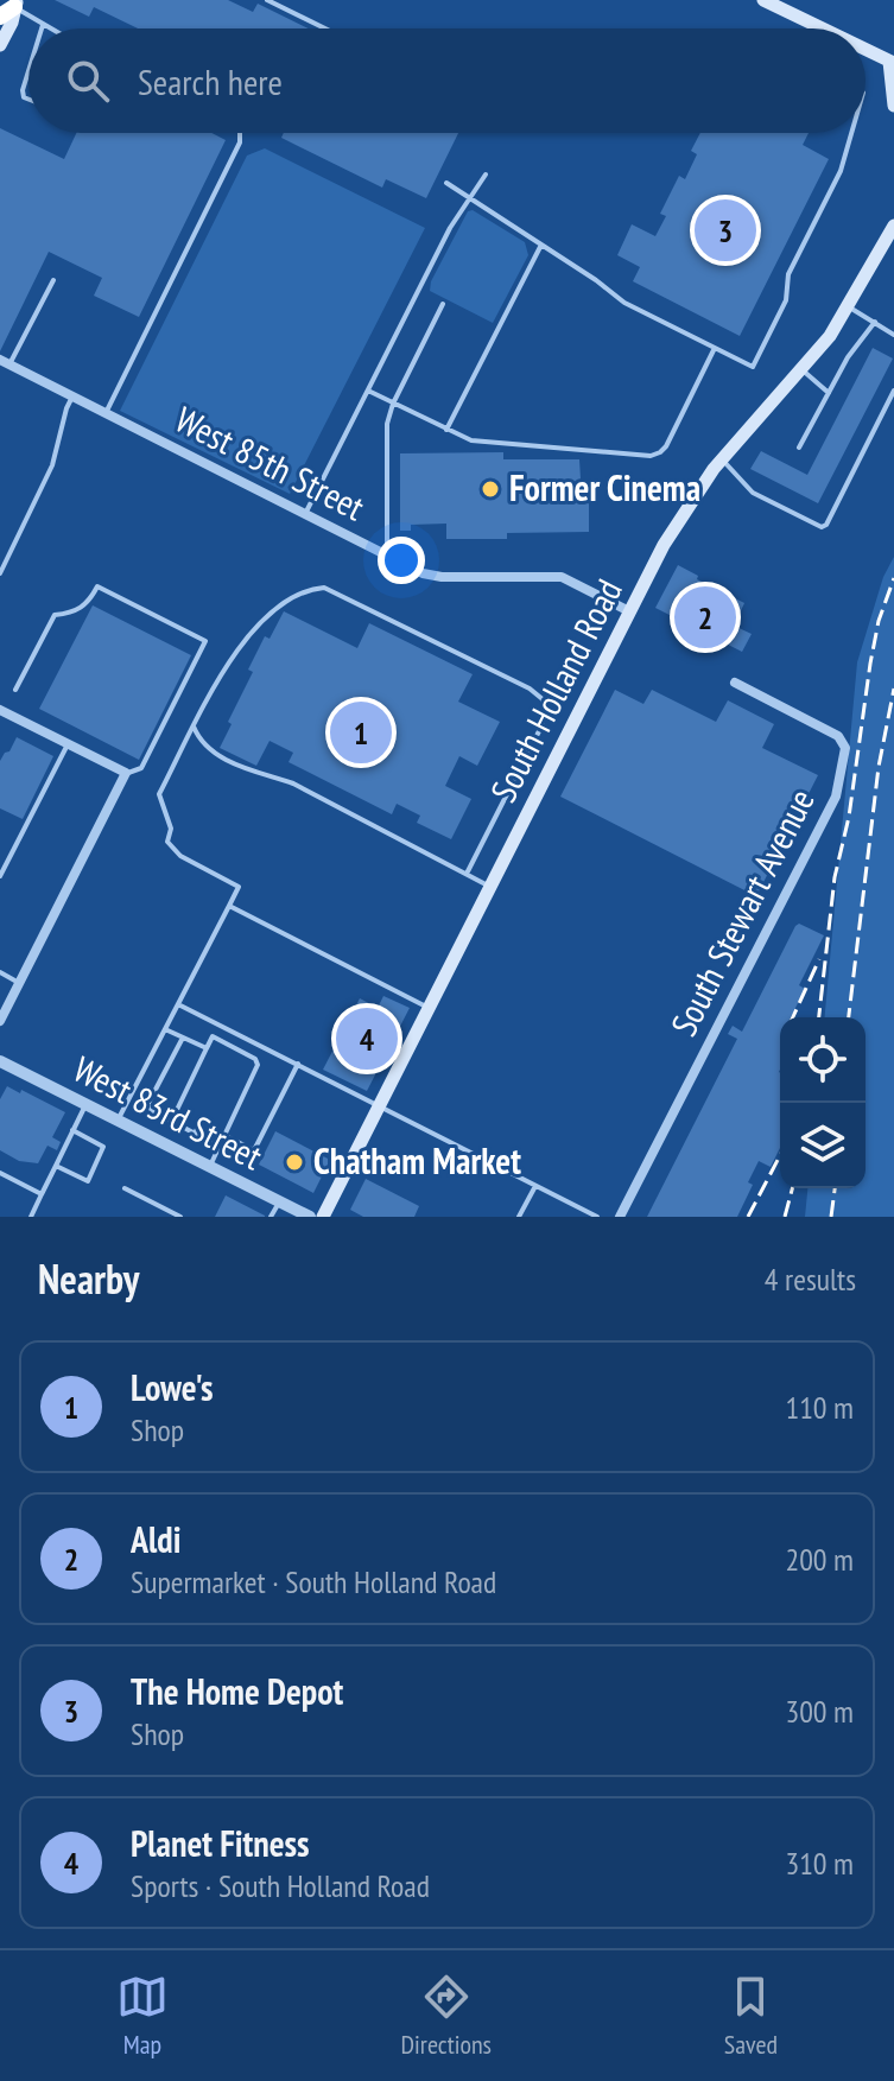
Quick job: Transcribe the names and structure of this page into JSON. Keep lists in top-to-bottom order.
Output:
{
  "streets": {
    "main road": ["South Holland Road"],
    "street": ["West 85th Street", "South Stewart Avenue", "West 83rd Street"]
  },
  "crossings": [
    ["West 85th Street", "South Holland Road"]
  ],
  "places": ["Former Cinema", "Chatham Market"],
  "page": {
    "search": "Search here",
    "pins": [
      "3",
      "2",
      "1",
      "4"
    ],
    "heading": ["Nearby", "4 results"],
    "list": [
      {
        "mark": "1",
        "name": "Lowe's",
        "note": "Shop",
        "value": "110 m"
      },
      {
        "mark": "2",
        "name": "Aldi",
        "note": "Supermarket · South Holland Road",
        "value": "200 m"
      },
      {
        "mark": "3",
        "name": "The Home Depot",
        "note": "Shop",
        "value": "300 m"
      },
      {
        "mark": "4",
        "name": "Planet Fitness",
        "note": "Sports · South Holland Road",
        "value": "310 m"
      }
    ],
    "nav": ["Map", "Directions", "Saved"]
  }
}
